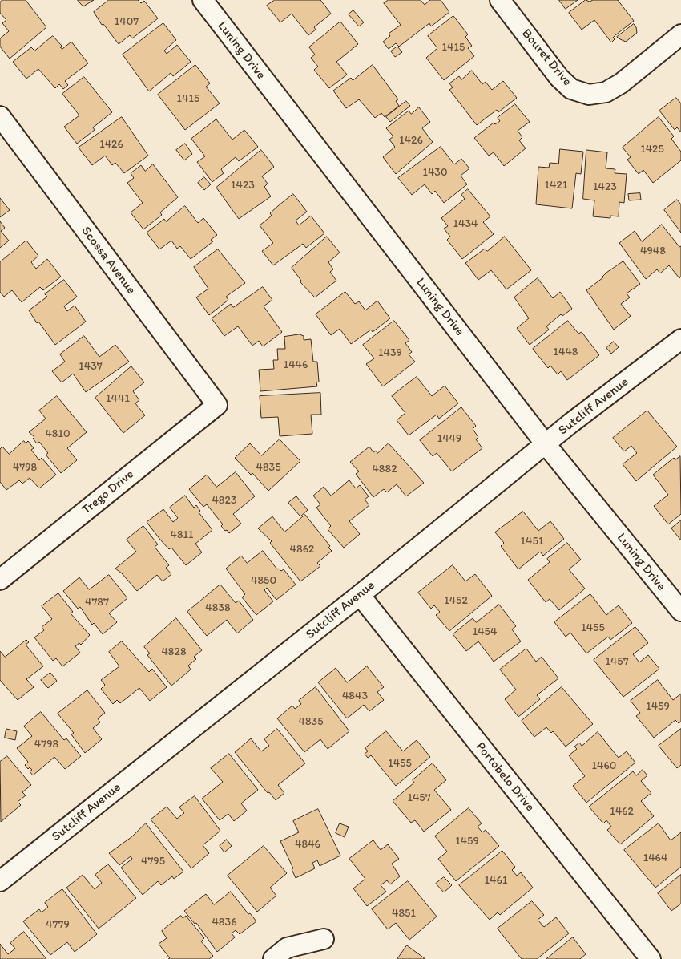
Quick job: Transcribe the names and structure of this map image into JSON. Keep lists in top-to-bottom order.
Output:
{
  "streets": {
    "street": [
      "Luning Drive",
      "Bouret Drive",
      "Scossa Avenue",
      "Sutcliff Avenue",
      "Trego Drive",
      "Portobelo Drive"
    ]
  },
  "crossings": [
    ["Luning Drive", "Sutcliff Avenue"],
    ["Scossa Avenue", "Trego Drive"],
    ["Sutcliff Avenue", "Portobelo Drive"]
  ],
  "house_numbers": [
    "1407",
    "1415",
    "1415",
    "1426",
    "1426",
    "1425",
    "1430",
    "1423",
    "1421",
    "1423",
    "1434",
    "4948",
    "1448",
    "1439",
    "1446",
    "1437",
    "1441",
    "4810",
    "1449",
    "4798",
    "4835",
    "4882",
    "4823",
    "4811",
    "1451",
    "4862",
    "4850",
    "1452",
    "4787",
    "4838",
    "1455",
    "1454",
    "4828",
    "1457",
    "4843",
    "1459",
    "4835",
    "4798",
    "1455",
    "1460",
    "1457",
    "1462",
    "1459",
    "4846",
    "1464",
    "4795",
    "1461",
    "4851",
    "4836",
    "4779"
  ]
}
